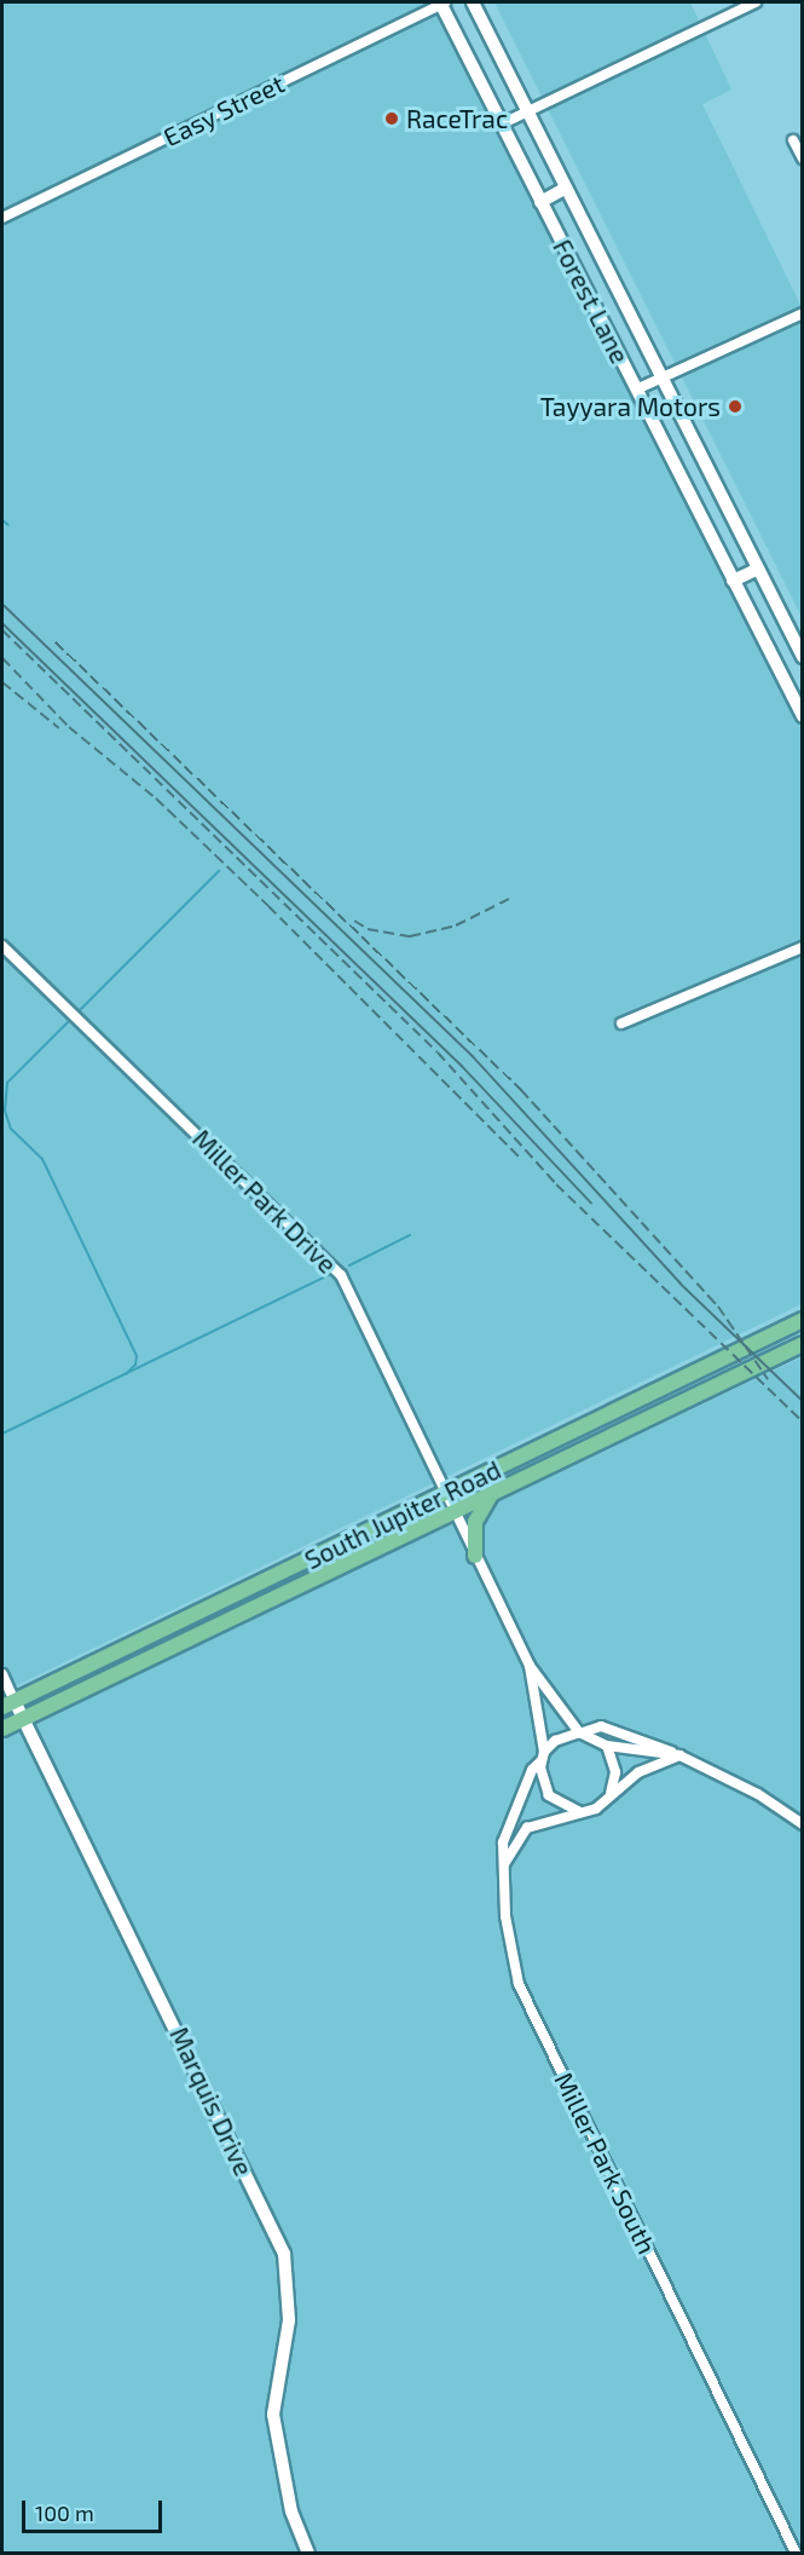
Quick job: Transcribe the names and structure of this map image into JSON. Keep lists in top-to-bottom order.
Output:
{
  "streets": {
    "main road": ["Forest Lane", "South Jupiter Road", "Marquis Drive"],
    "street": ["Easy Street", "Miller Park Drive", "Miller Park South"]
  },
  "crossings": [
    ["Easy Street", "Forest Lane"],
    ["Miller Park Drive", "South Jupiter Road"],
    ["South Jupiter Road", "Marquis Drive"]
  ],
  "places": ["RaceTrac", "Tayyara Motors"],
  "scale_bar": "100 m"
}
